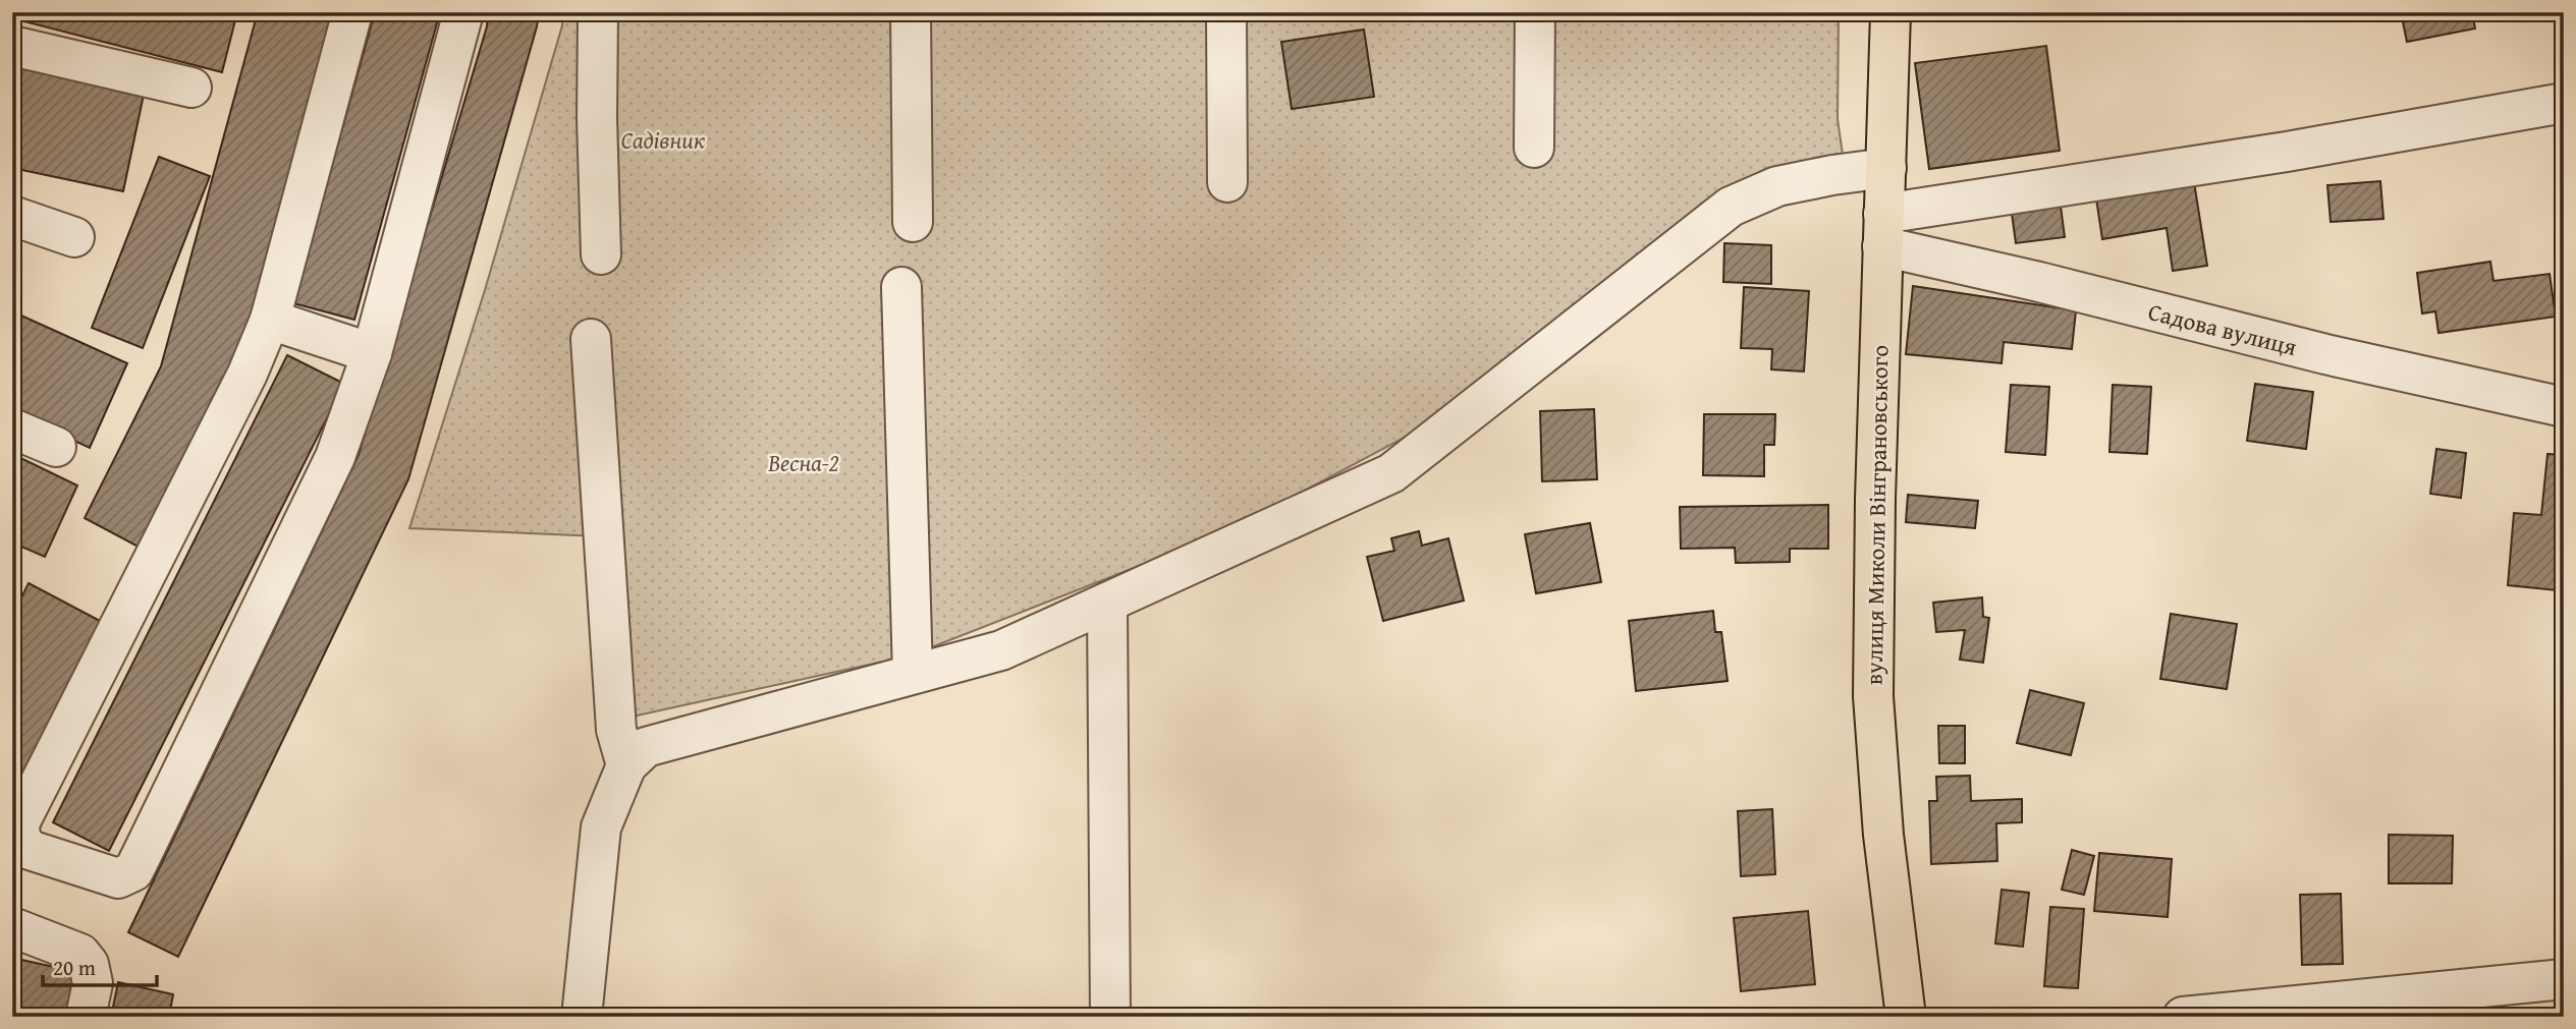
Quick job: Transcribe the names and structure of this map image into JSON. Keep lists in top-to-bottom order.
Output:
{
  "streets": {
    "main road": ["вулиця Миколи Вінграновського"],
    "street": ["Садова вулиця"]
  },
  "crossings": [
    ["Садова вулиця", "вулиця Миколи Вінграновського"]
  ],
  "parks": ["Садівник", "Весна-2"],
  "scale_bar": "20 m"
}
